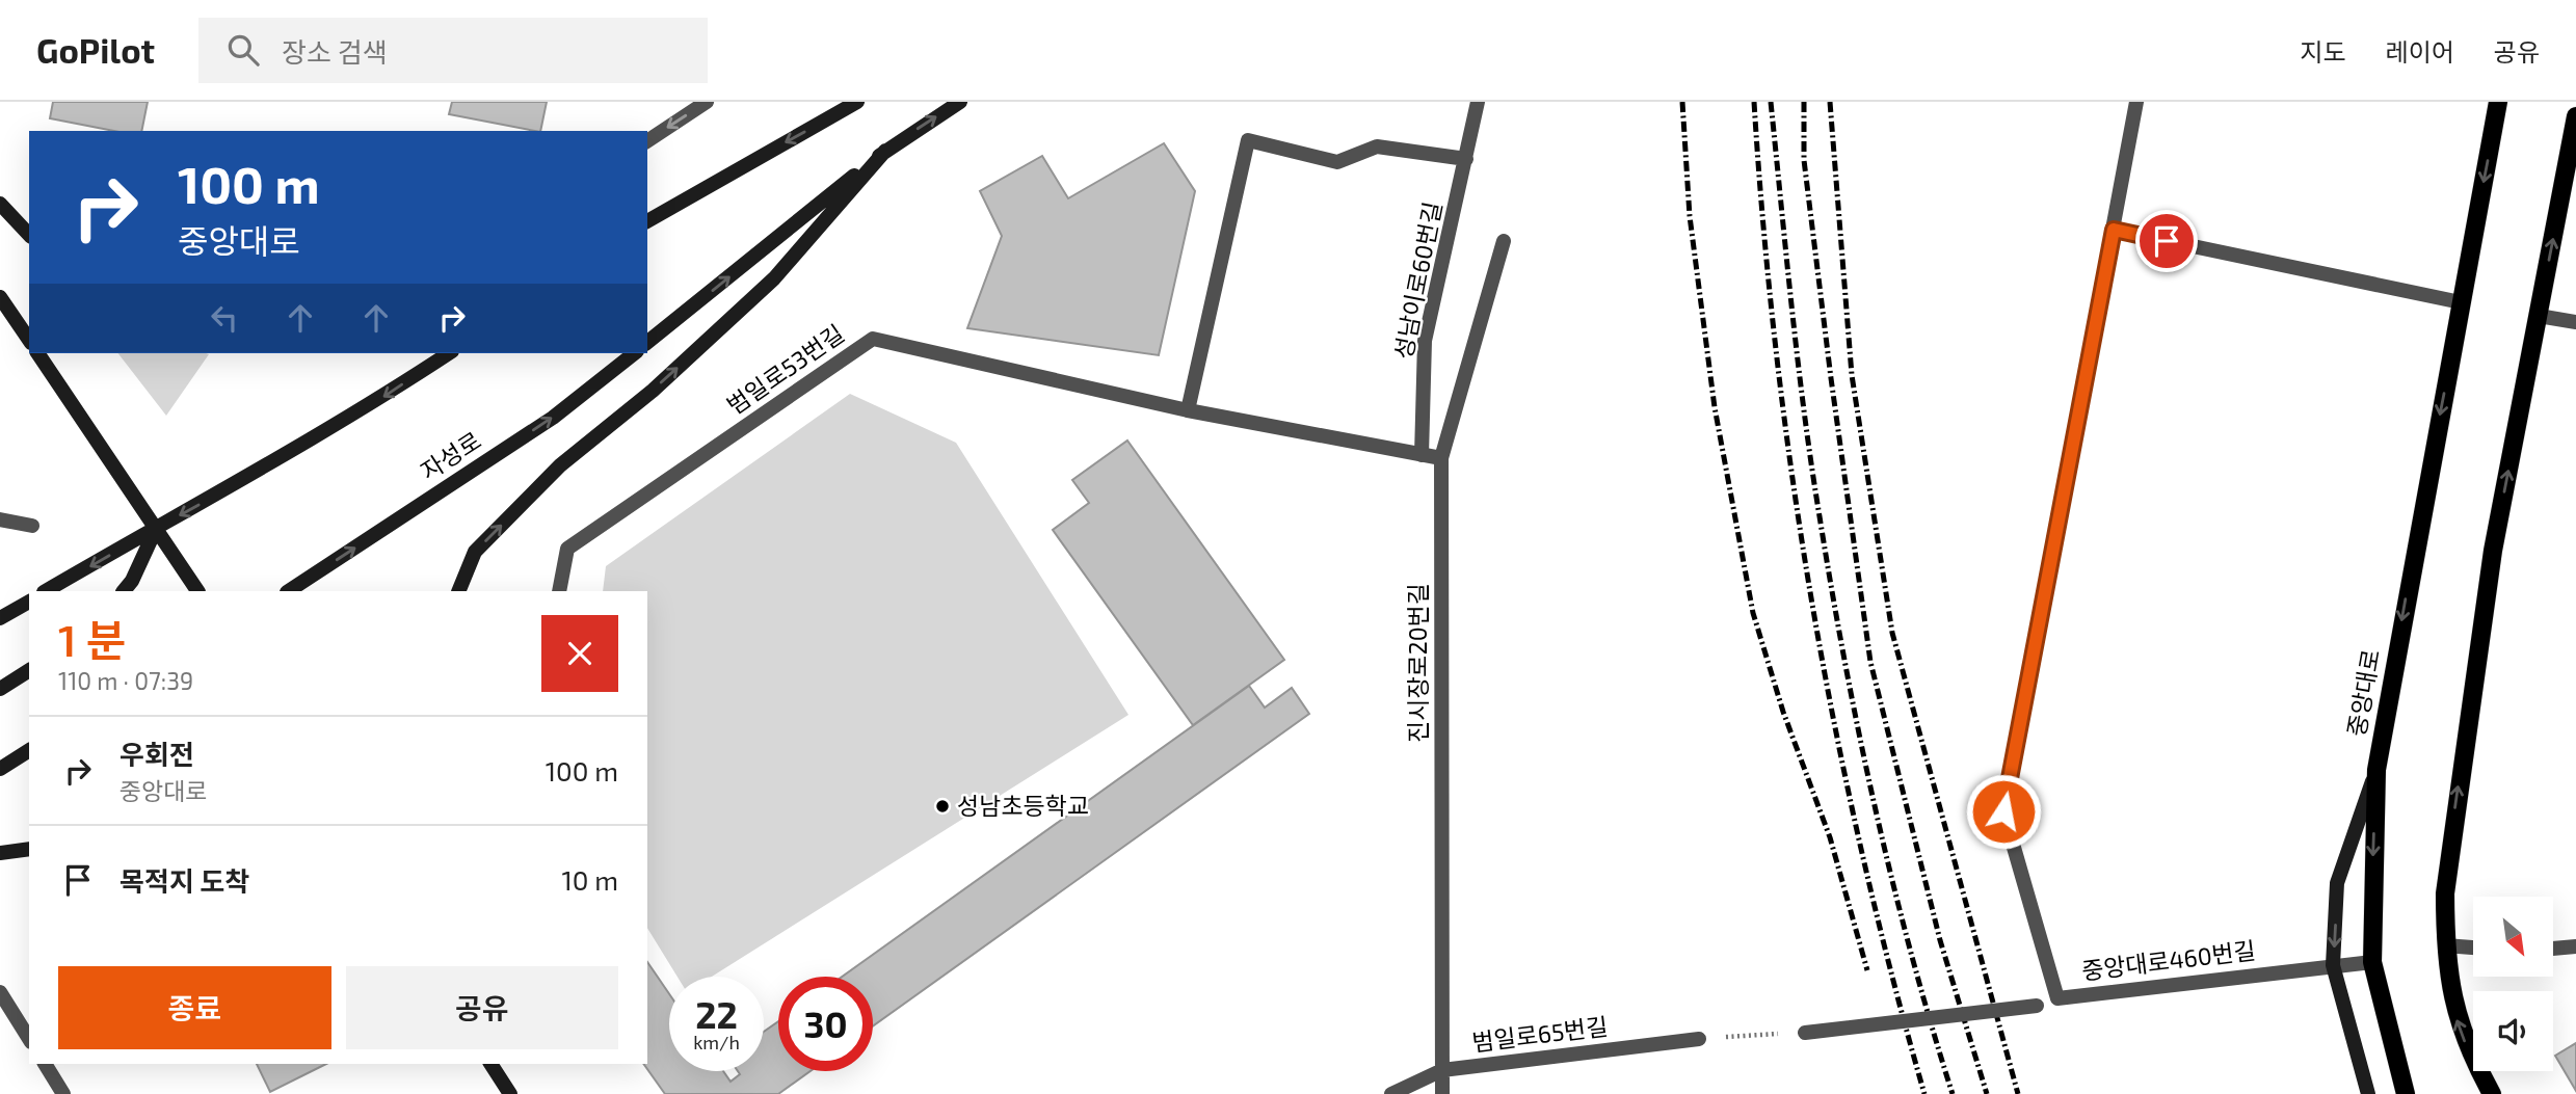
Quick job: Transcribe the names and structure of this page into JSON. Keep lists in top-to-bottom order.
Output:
{
  "streets": {
    "main road": ["자성로", "중앙대로"],
    "street": [
      "성남이로60번길",
      "범일로53번길",
      "진시장로20번길",
      "중앙대로460번길",
      "범일로65번길"
    ]
  },
  "crossings": [
    ["성남이로60번길", "범일로53번길"],
    ["범일로53번길", "진시장로20번길"],
    ["진시장로20번길", "범일로65번길"],
    ["중앙대로", "중앙대로460번길"]
  ],
  "places": ["성남초등학교"],
  "north": "bottom right",
  "page": {
    "header": "GoPilot",
    "search": "장소 검색",
    "nav": ["지도", "레이어", "공유"],
    "turn": ["100 m", "중앙대로"],
    "heading": ["1 분", "110 m · 07:39"],
    "list": [
      {
        "name": "우회전",
        "note": "중앙대로",
        "value": "100 m"
      },
      {
        "name": "목적지 도착",
        "value": "10 m"
      }
    ],
    "buttons": ["종료", "공유"],
    "speed": "22 km/h",
    "limit": "30"
  }
}
